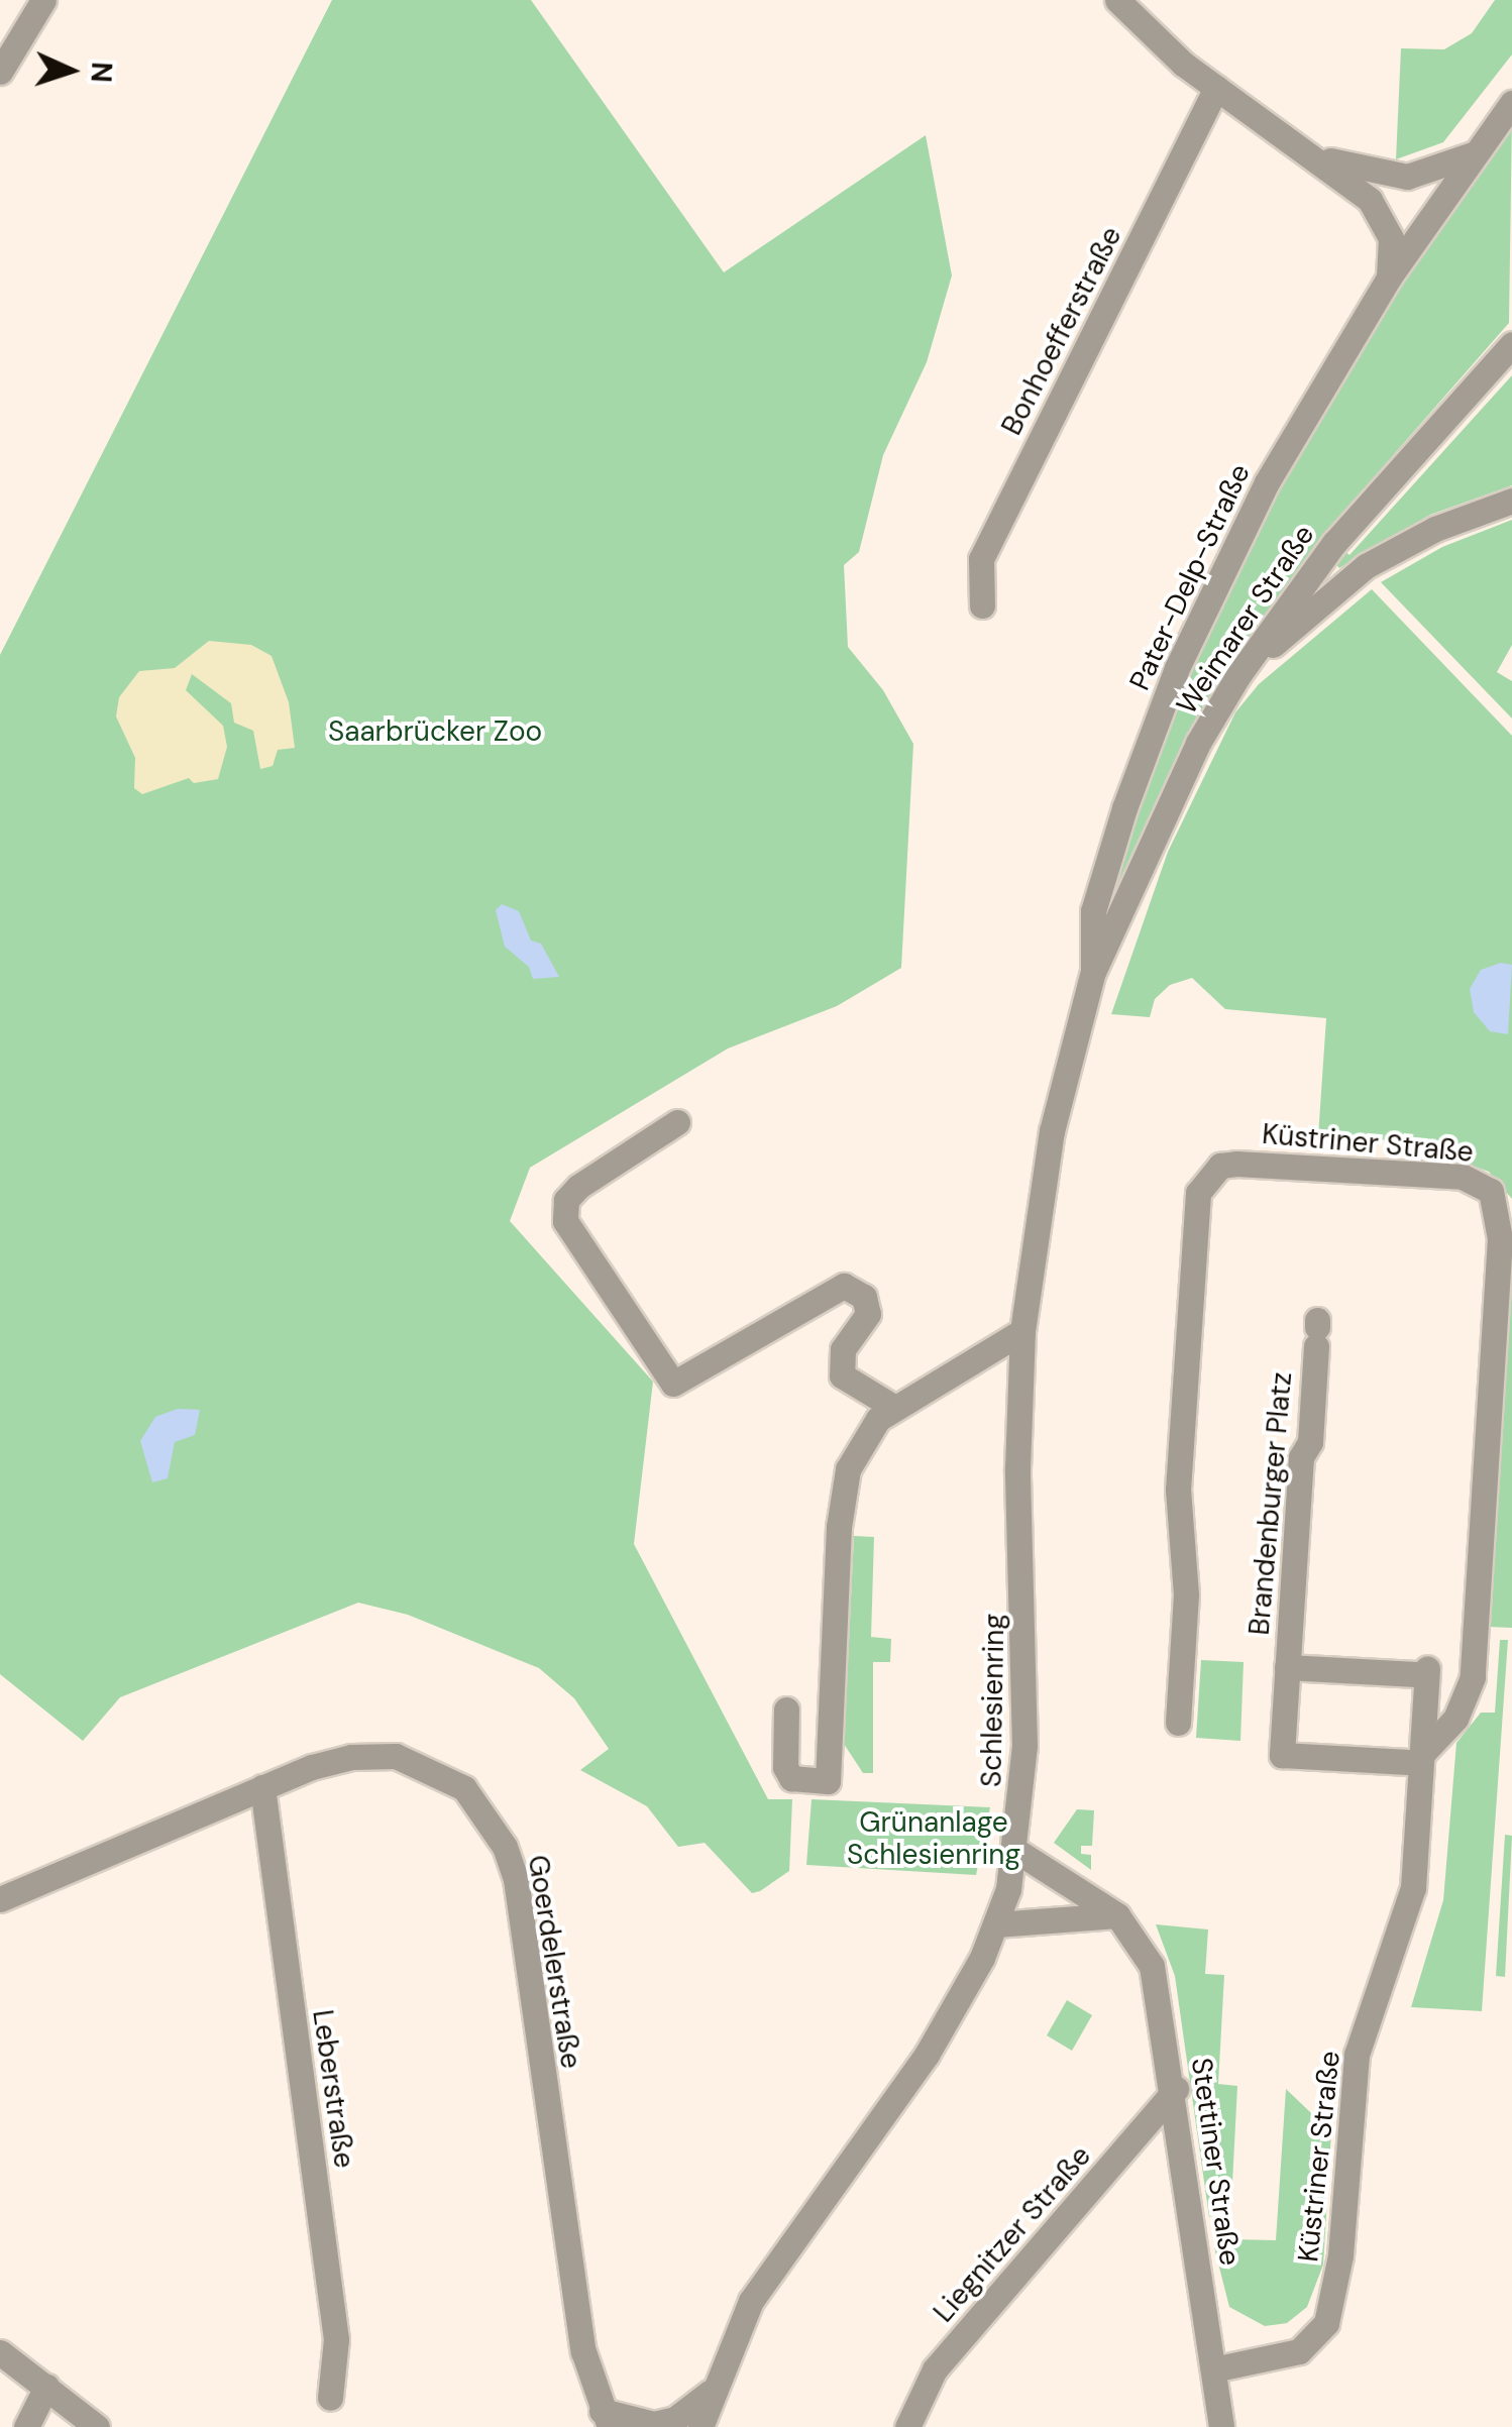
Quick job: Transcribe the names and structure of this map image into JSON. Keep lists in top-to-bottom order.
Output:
{
  "streets": {
    "street": [
      "Bonhoefferstraße",
      "Pater-Delp-Straße",
      "Weimarer Straße",
      "Küstriner Straße",
      "Brandenburger Platz",
      "Schlesienring",
      "Goerdelerstraße",
      "Leberstraße",
      "Stettiner Straße",
      "Liegnitzer Straße"
    ]
  },
  "crossings": [
    ["Pater-Delp-Straße", "Weimarer Straße"],
    ["Pater-Delp-Straße", "Schlesienring"],
    ["Küstriner Straße", "Brandenburger Platz"],
    ["Küstriner Straße", "Stettiner Straße"],
    ["Schlesienring", "Goerdelerstraße"],
    ["Schlesienring", "Stettiner Straße"],
    ["Goerdelerstraße", "Leberstraße"],
    ["Stettiner Straße", "Liegnitzer Straße"]
  ],
  "parks": ["Saarbrücker Zoo", "Grünanlage Schlesienring"],
  "north": "right"
}
